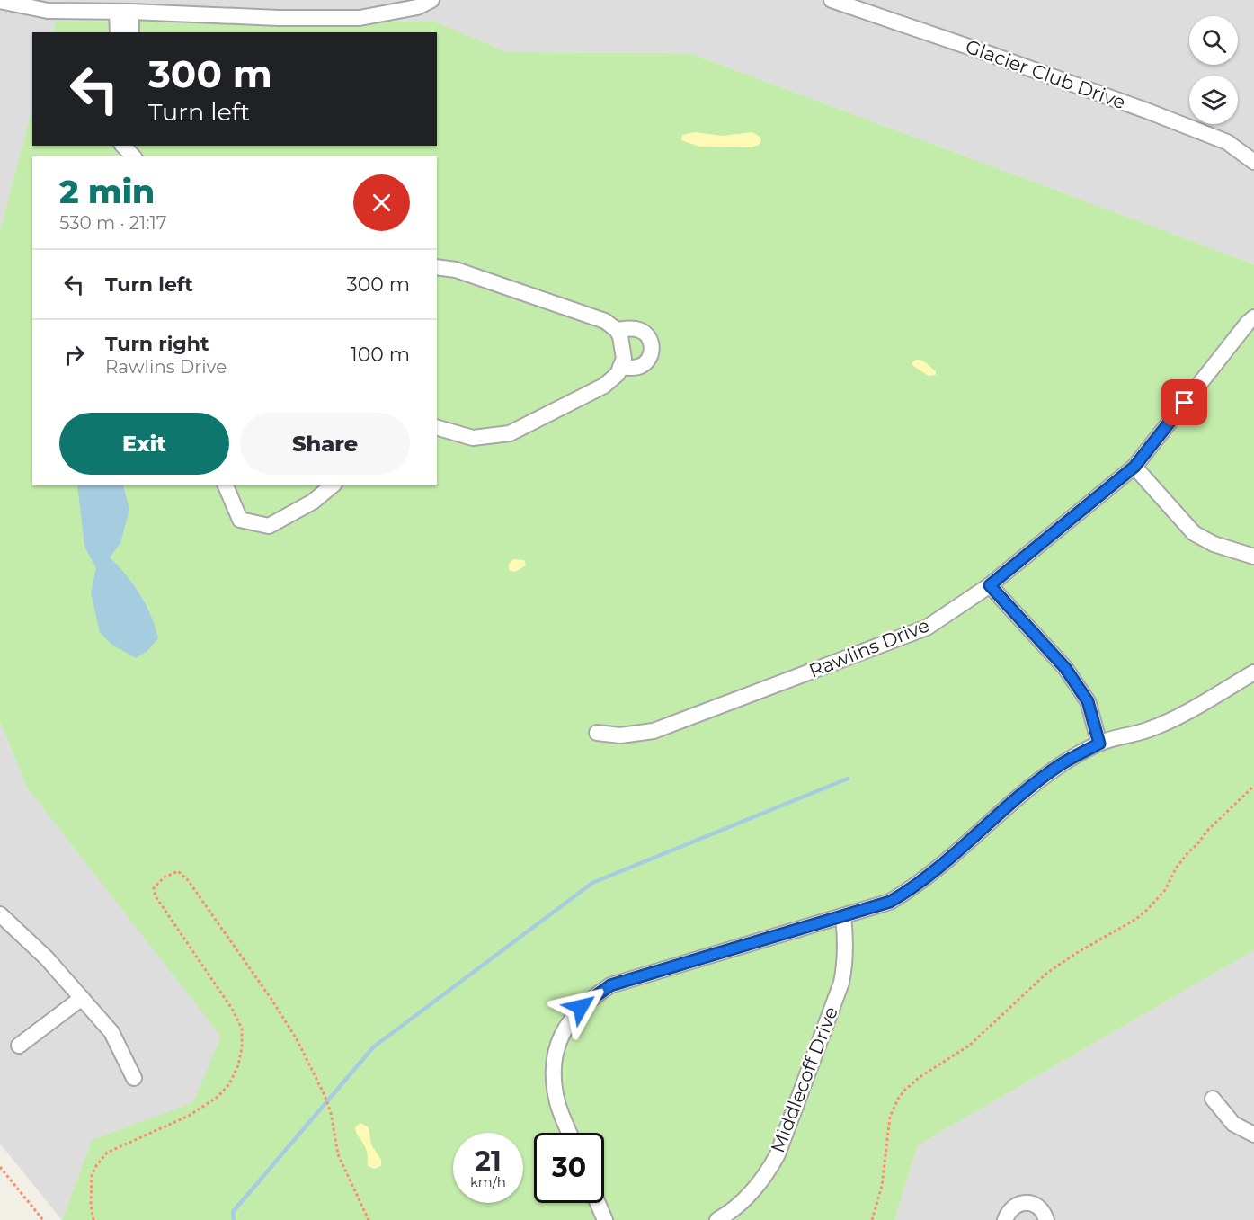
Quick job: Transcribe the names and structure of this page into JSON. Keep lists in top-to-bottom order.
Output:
{
  "streets": {
    "street": ["Glacier Club Drive", "Rawlins Drive", "Middlecoff Drive"]
  },
  "page": {
    "turn": ["300 m", "Turn left"],
    "heading": ["2 min", "530 m · 21:17"],
    "list": [
      {
        "name": "Turn left",
        "value": "300 m"
      },
      {
        "name": "Turn right",
        "note": "Rawlins Drive",
        "value": "100 m"
      }
    ],
    "buttons": ["Exit", "Share"],
    "speed": "21 km/h",
    "limit": "30"
  }
}
